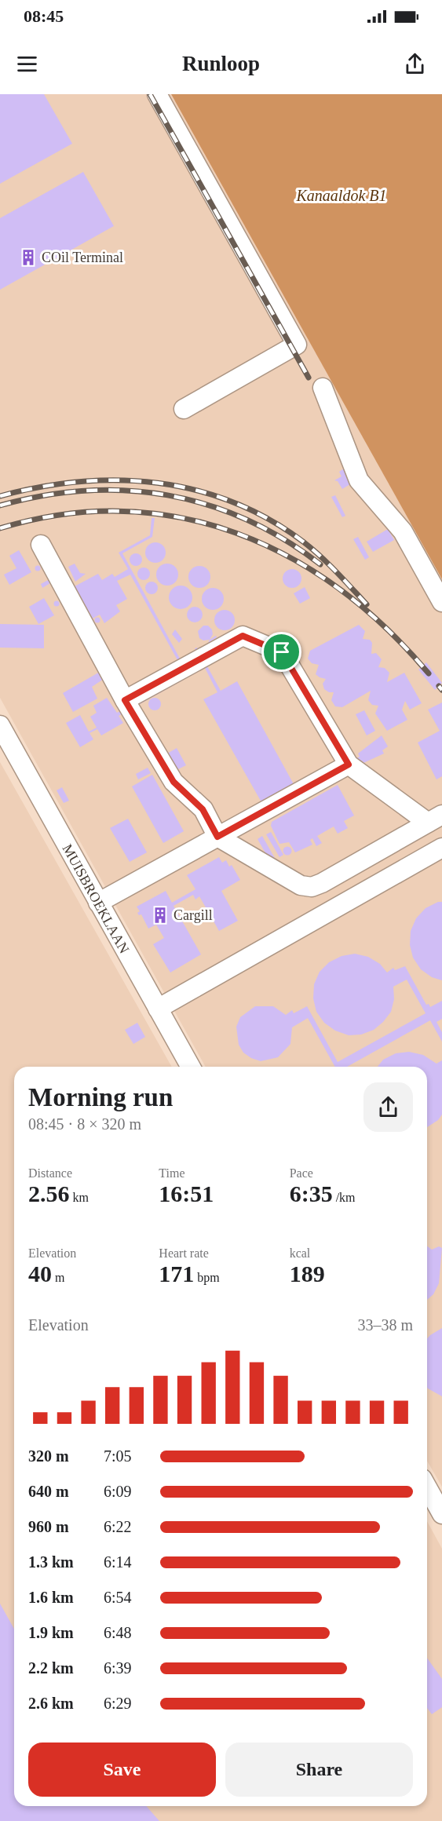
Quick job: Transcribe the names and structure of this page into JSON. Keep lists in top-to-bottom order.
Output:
{
  "streets": {
    "lane": ["MUISBROEKLAAN"]
  },
  "water": ["Kanaaldok B1"],
  "places": {
    "building": ["COil Terminal", "Cargill"]
  },
  "page": {
    "status": "08:45",
    "header": "Runloop",
    "heading": ["Morning run", "08:45 · 8 × 320 m"],
    "stats": [
      ["Distance", "2.56 km"],
      ["Time", "16:51"],
      ["Pace", "6:35 /km"],
      ["Elevation", "40 m"],
      ["Heart rate", "171 bpm"],
      ["kcal", "189"]
    ],
    "chart": ["Elevation", "33–38 m"],
    "list": [
      {
        "name": "320 m",
        "note": "7:05"
      },
      {
        "name": "640 m",
        "note": "6:09"
      },
      {
        "name": "960 m",
        "note": "6:22"
      },
      {
        "name": "1.3 km",
        "note": "6:14"
      },
      {
        "name": "1.6 km",
        "note": "6:54"
      },
      {
        "name": "1.9 km",
        "note": "6:48"
      },
      {
        "name": "2.2 km",
        "note": "6:39"
      },
      {
        "name": "2.6 km",
        "note": "6:29"
      }
    ],
    "buttons": ["Save", "Share"]
  }
}
